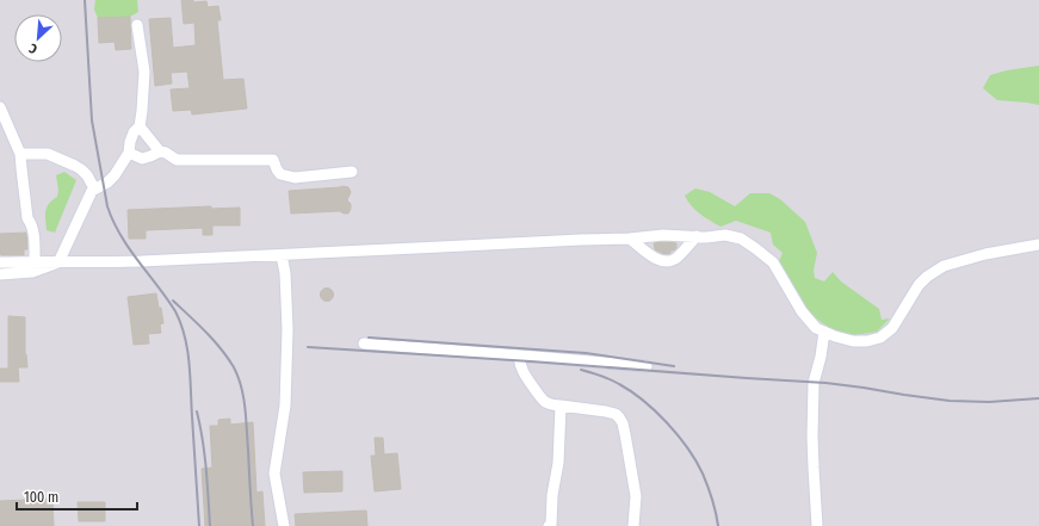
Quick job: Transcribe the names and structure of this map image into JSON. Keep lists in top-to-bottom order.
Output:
{
  "scale_bar": "100 m",
  "north": "bottom left"
}
